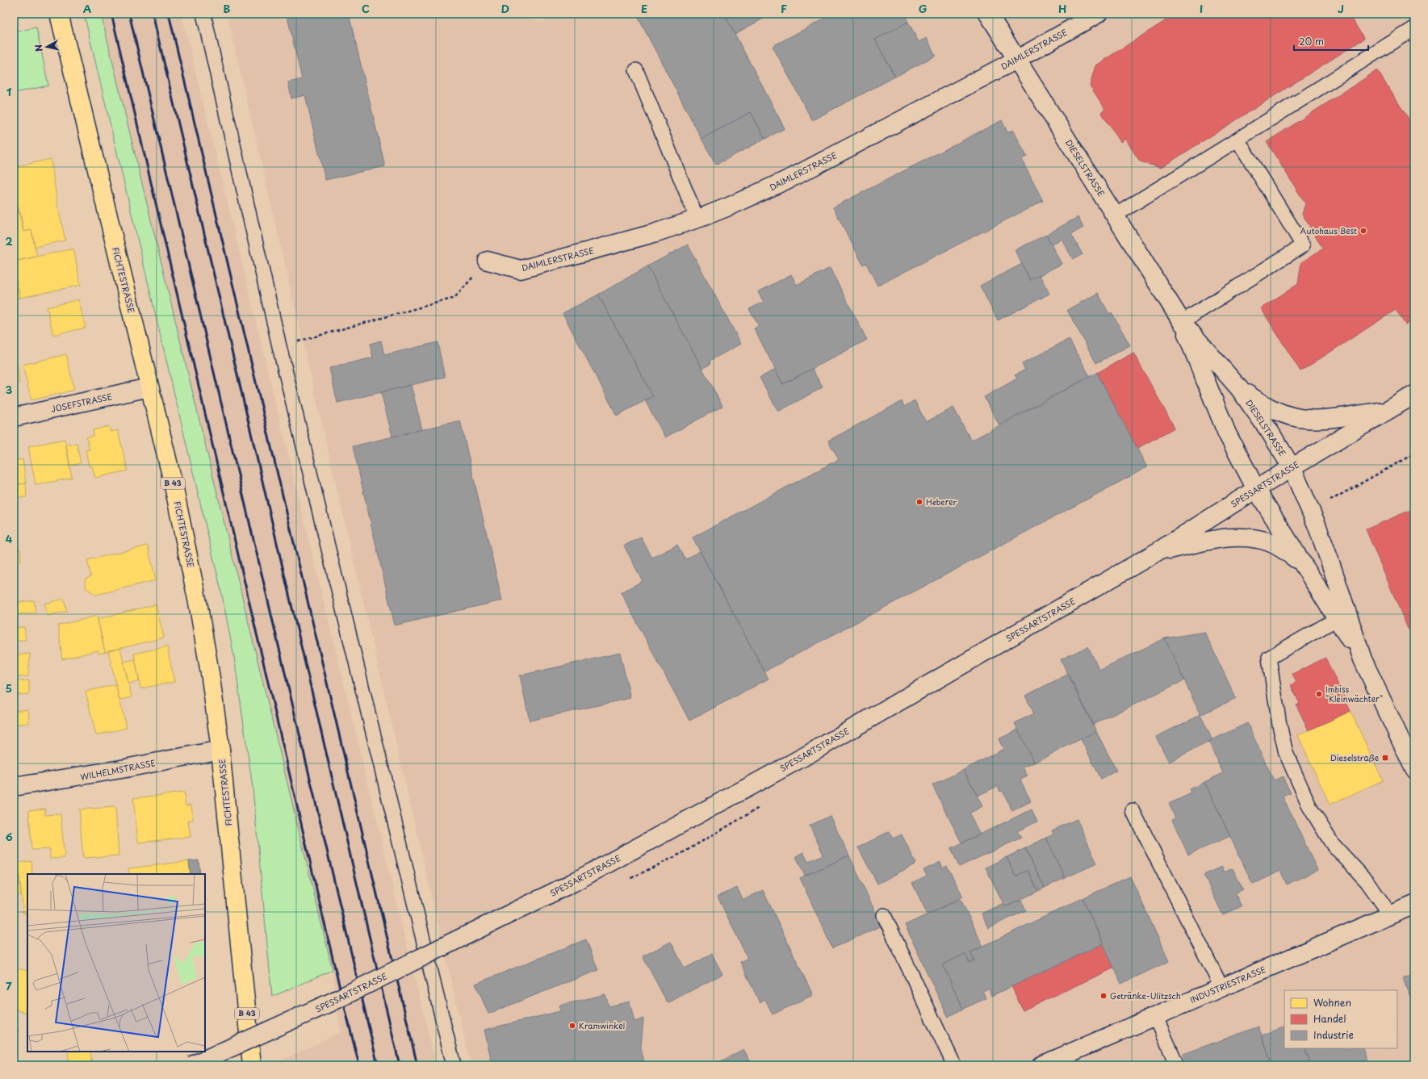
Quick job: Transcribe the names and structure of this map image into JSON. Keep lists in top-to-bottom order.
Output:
{
  "streets": {
    "main road": ["FICHTESTRASSE", "B 43"],
    "street": [
      "DAIMLERSTRASSE",
      "DIESELSTRASSE",
      "JOSEFSTRASSE",
      "SPESSARTSTRASSE",
      "WILHELMSTRASSE",
      "INDUSTRIESTRASSE"
    ]
  },
  "crossings": [
    ["DAIMLERSTRASSE", "DIESELSTRASSE"],
    ["DIESELSTRASSE", "SPESSARTSTRASSE"],
    ["FICHTESTRASSE", "JOSEFSTRASSE"],
    ["FICHTESTRASSE", "WILHELMSTRASSE"]
  ],
  "places": {
    "other": [
      "Autohaus Best",
      "Heberer",
      "Imbiss \"Kleinwächter\"",
      "Getränke-Ulitzsch",
      "Kramwinkel"
    ],
    "transit": ["Dieselstraße"]
  },
  "legend": ["Wohnen", "Handel", "Industrie"],
  "scale_bar": "20 m",
  "north": "left",
  "grid": {
    "columns": [
      "A",
      "B",
      "C",
      "D",
      "E",
      "F",
      "G",
      "H",
      "I",
      "J"
    ],
    "rows": [
      "1",
      "2",
      "3",
      "4",
      "5",
      "6",
      "7"
    ]
  }
}
